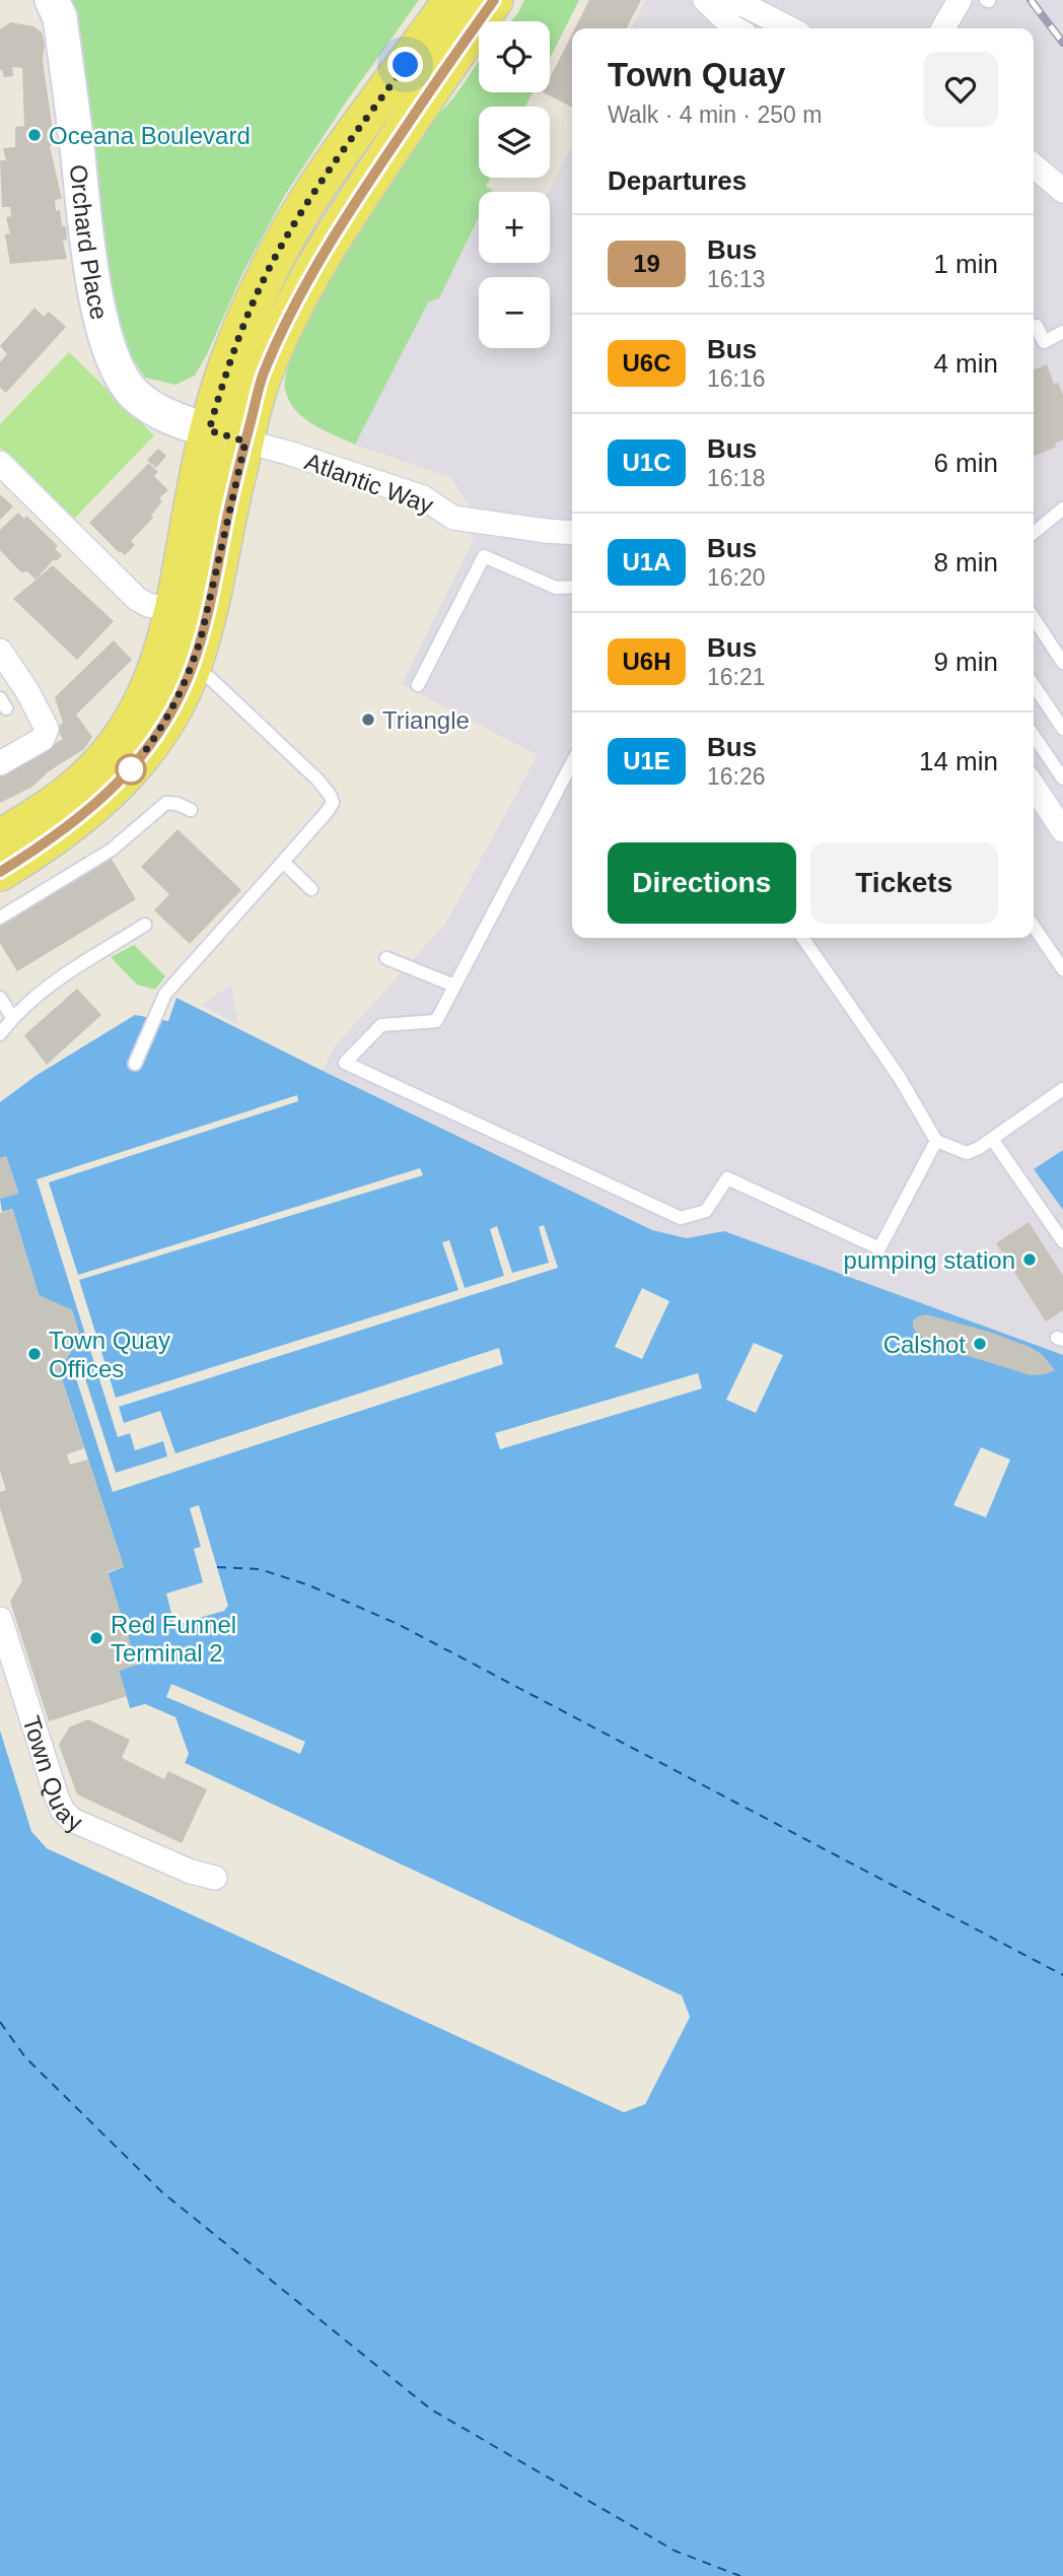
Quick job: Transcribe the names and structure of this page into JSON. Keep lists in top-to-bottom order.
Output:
{
  "streets": {
    "street": ["Orchard Place", "Atlantic Way", "Town Quay"]
  },
  "crossings": [
    ["Orchard Place", "Atlantic Way"]
  ],
  "places": [
    "Oceana Boulevard",
    "Triangle",
    "pumping station",
    "Calshot",
    "Town Quay Offices",
    "Red Funnel Terminal 2"
  ],
  "lines": ["bus line 19"],
  "page": {
    "map_buttons": ["+", "−"],
    "heading": [
      ["Town Quay", "Walk · 4 min · 250 m"],
      "Departures"
    ],
    "list": [
      {
        "mark": "19",
        "name": "Bus",
        "note": "16:13",
        "value": "1 min"
      },
      {
        "mark": "U6C",
        "name": "Bus",
        "note": "16:16",
        "value": "4 min"
      },
      {
        "mark": "U1C",
        "name": "Bus",
        "note": "16:18",
        "value": "6 min"
      },
      {
        "mark": "U1A",
        "name": "Bus",
        "note": "16:20",
        "value": "8 min"
      },
      {
        "mark": "U6H",
        "name": "Bus",
        "note": "16:21",
        "value": "9 min"
      },
      {
        "mark": "U1E",
        "name": "Bus",
        "note": "16:26",
        "value": "14 min"
      }
    ],
    "buttons": ["Directions", "Tickets"]
  }
}
